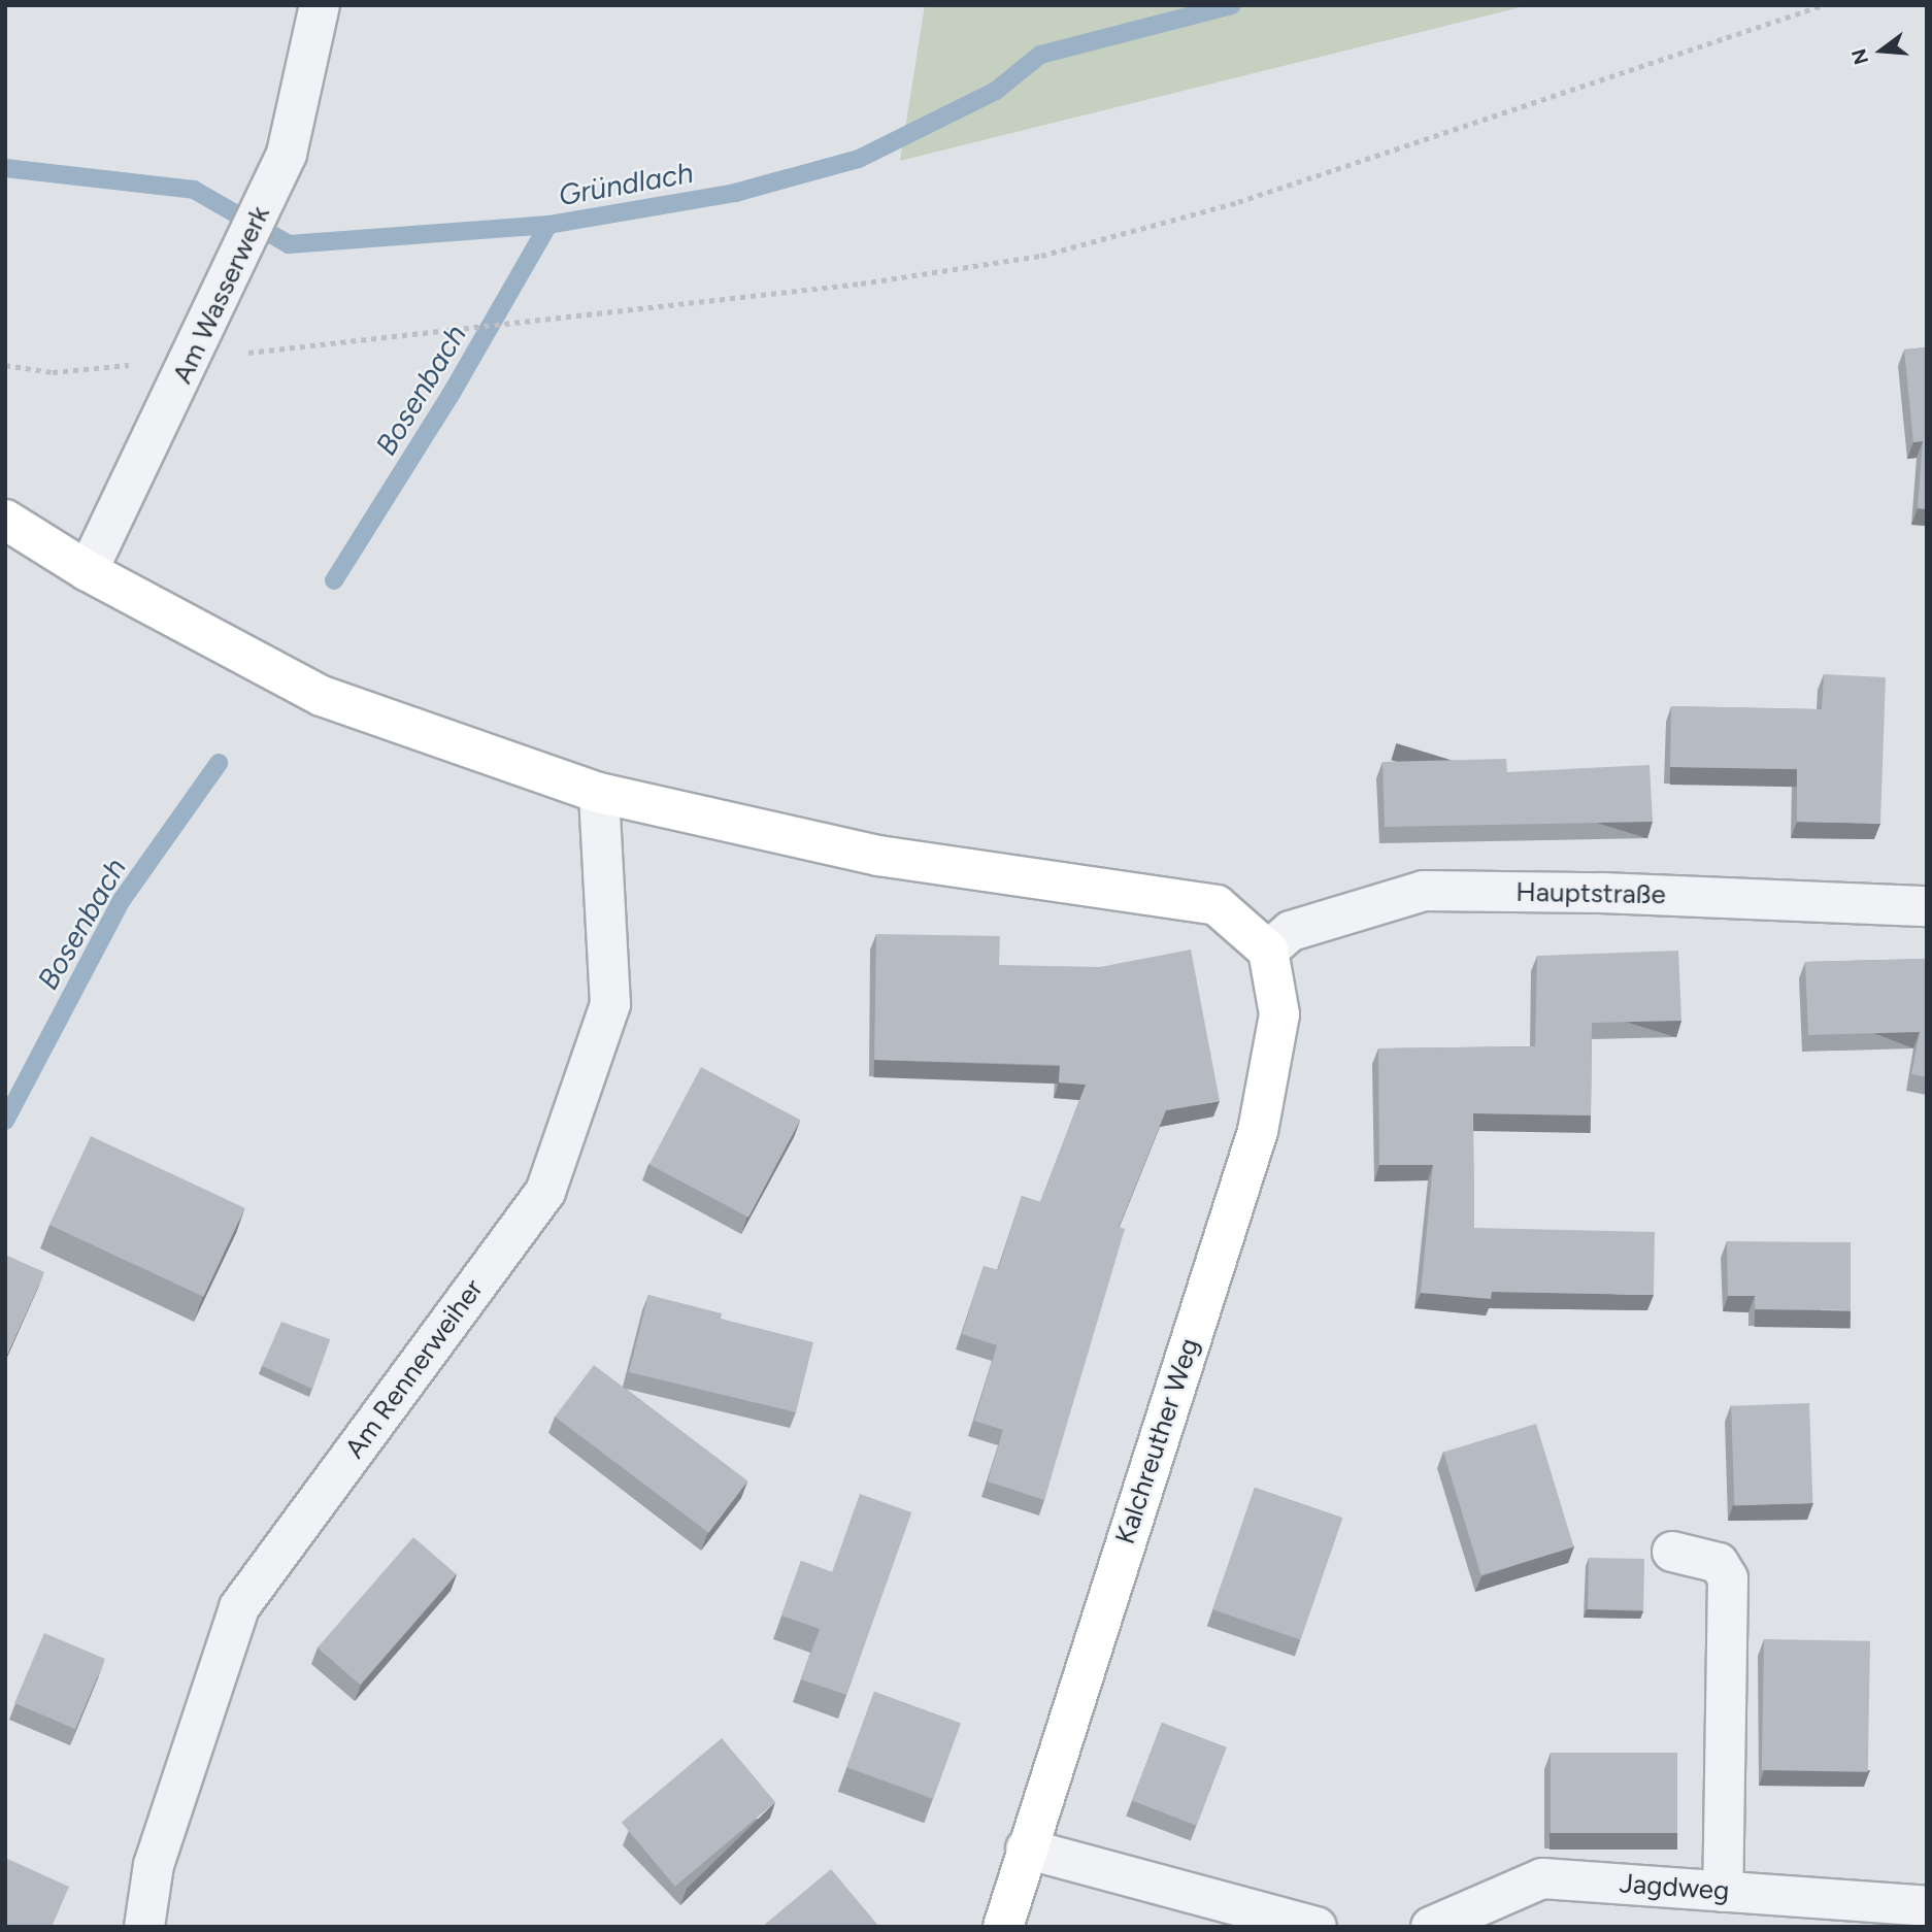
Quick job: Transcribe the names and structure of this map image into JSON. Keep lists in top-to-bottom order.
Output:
{
  "streets": {
    "main road": ["Kalchreuther Weg"],
    "street": [
      "Am Wasserwerk",
      "Hauptstraße",
      "Am Rennerweiher",
      "Jagdweg"
    ]
  },
  "crossings": [
    ["Hauptstraße", "Kalchreuther Weg"]
  ],
  "water": ["Gründlach", "Bosenbach"],
  "north": "left"
}
